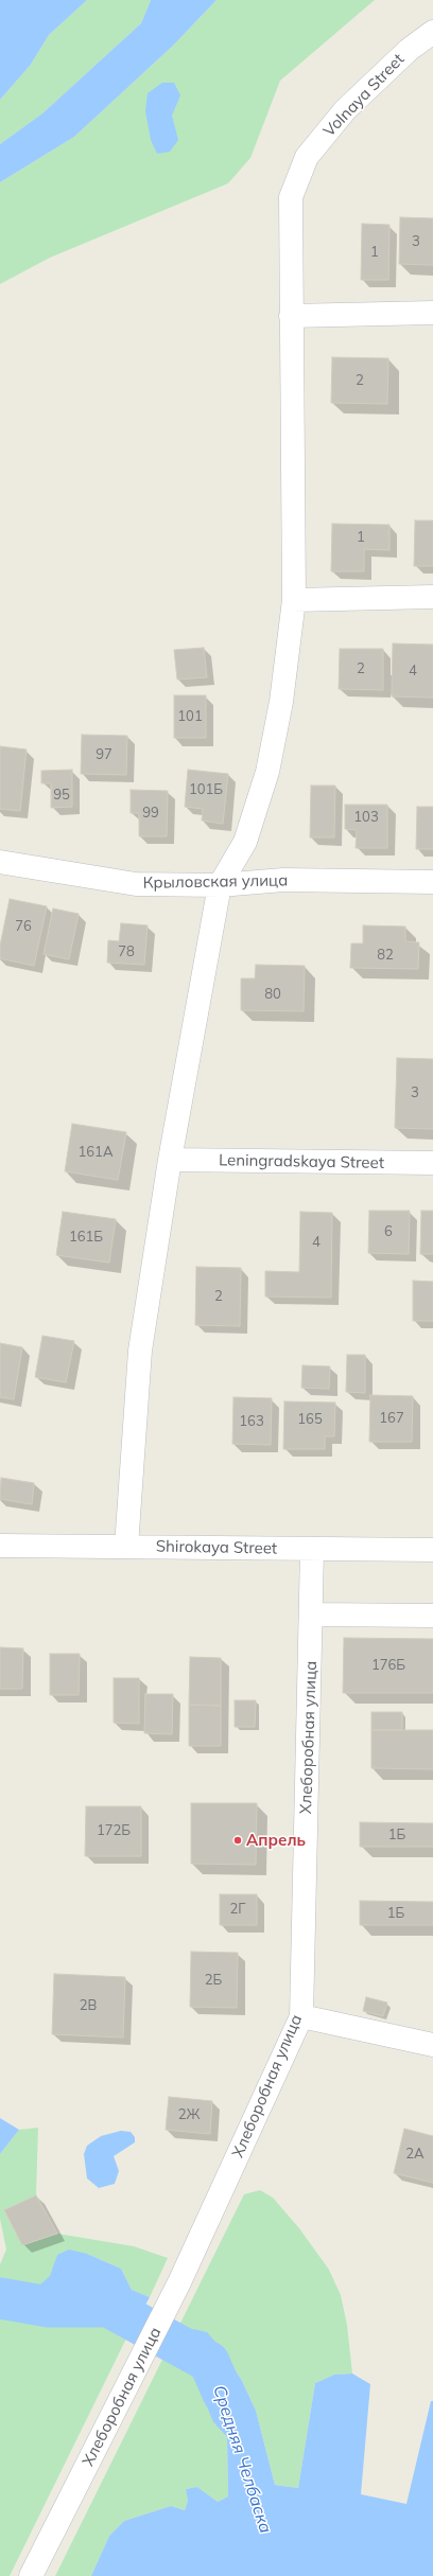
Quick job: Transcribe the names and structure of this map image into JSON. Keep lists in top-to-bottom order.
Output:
{
  "streets": {
    "street": [
      "Volnaya Street",
      "Крыловская улица",
      "Leningradskaya Street",
      "Shirokaya Street",
      "Хлеборобная улица"
    ]
  },
  "crossings": [
    ["Volnaya Street", "Крыловская улица"],
    ["Shirokaya Street", "Хлеборобная улица"]
  ],
  "water": ["Средняя Челбаска"],
  "places": ["Апрель"],
  "house_numbers": [
    "3",
    "1",
    "2",
    "1",
    "2",
    "4",
    "101",
    "97",
    "101Б",
    "95",
    "99",
    "103",
    "76",
    "78",
    "82",
    "80",
    "3",
    "161А",
    "6",
    "161Б",
    "4",
    "2",
    "167",
    "165",
    "163",
    "176Б",
    "172Б",
    "1Б",
    "2Г",
    "1Б",
    "2Б",
    "2В",
    "2Ж",
    "2А"
  ]
}
